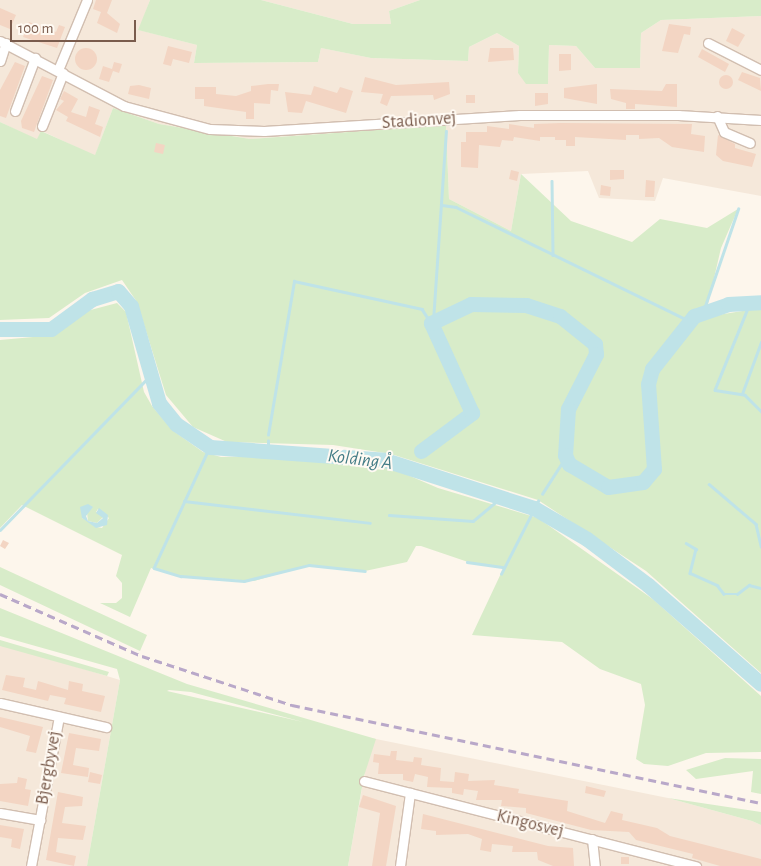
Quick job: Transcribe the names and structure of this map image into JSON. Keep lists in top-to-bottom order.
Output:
{
  "streets": {
    "street": ["Stadionvej", "Bjergbyvej", "Kingosvej"]
  },
  "water": ["Kolding Å"],
  "scale_bar": "100 m"
}
